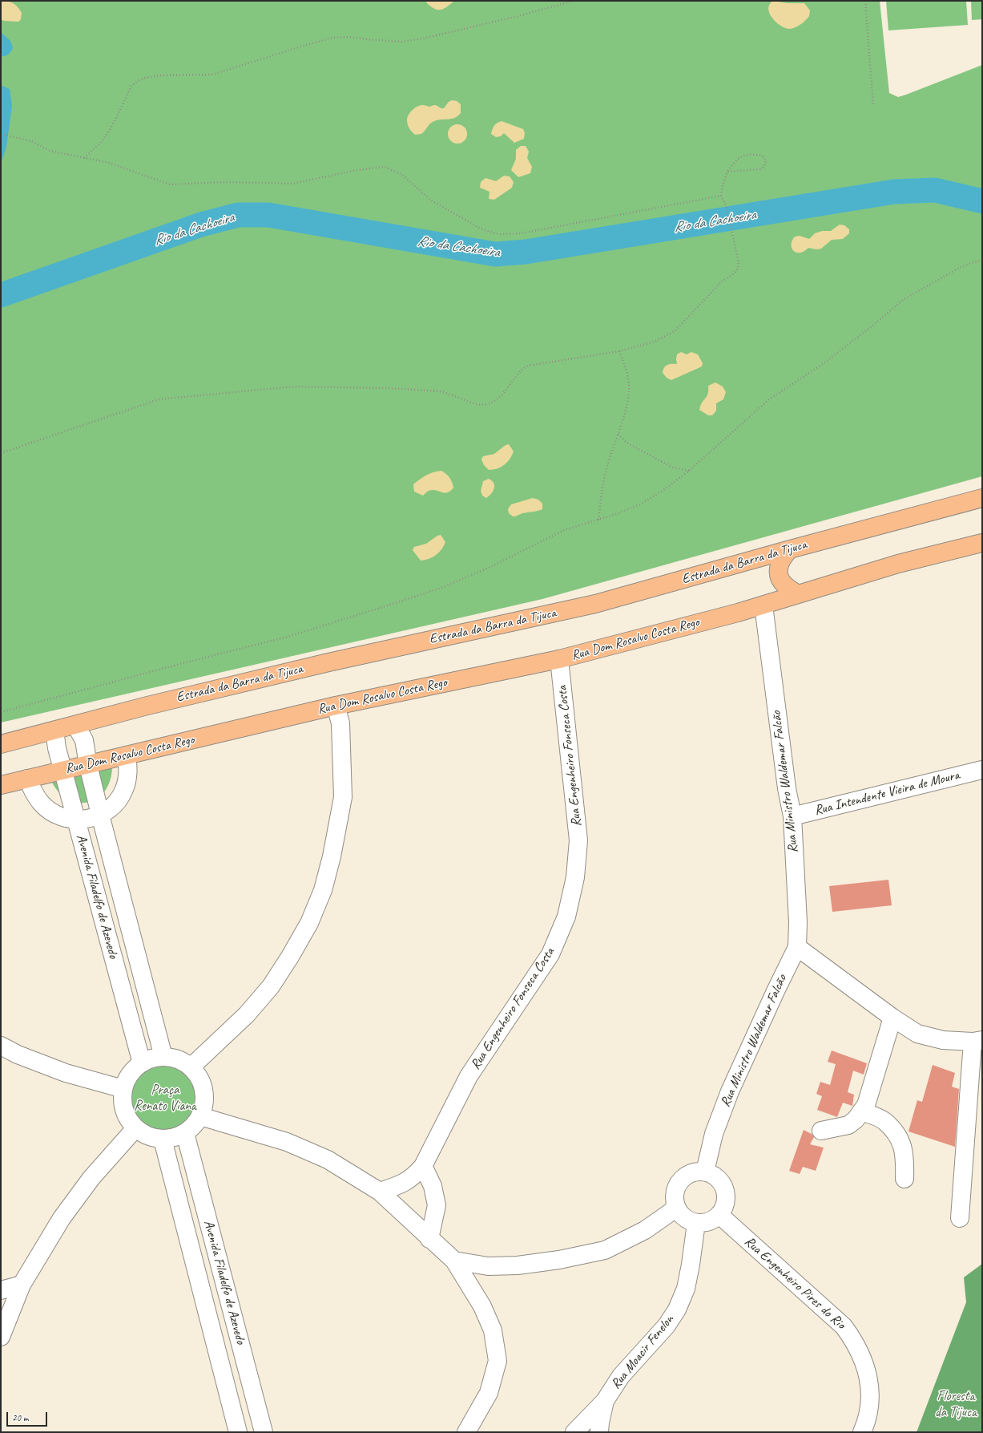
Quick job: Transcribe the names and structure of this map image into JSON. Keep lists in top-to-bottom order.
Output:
{
  "streets": {
    "main road": ["Estrada da Barra da Tijuca", "Rua Dom Rosalvo Costa Rego"],
    "street": [
      "Rua Engenheiro Fonseca Costa",
      "Rua Ministro Waldemar Falcão",
      "Rua Intendente Vieira de Moura",
      "Avenida Filadelfo de Azevedo",
      "Rua Engenheiro Pires do Rio",
      "Rua Moacir Fenelon"
    ]
  },
  "crossings": [
    ["Estrada da Barra da Tijuca", "Avenida Filadelfo de Azevedo"],
    ["Rua Dom Rosalvo Costa Rego", "Rua Engenheiro Fonseca Costa"],
    ["Rua Dom Rosalvo Costa Rego", "Rua Ministro Waldemar Falcão"],
    ["Rua Dom Rosalvo Costa Rego", "Avenida Filadelfo de Azevedo"],
    ["Rua Ministro Waldemar Falcão", "Rua Intendente Vieira de Moura"],
    ["Rua Ministro Waldemar Falcão", "Rua Engenheiro Pires do Rio"],
    ["Rua Ministro Waldemar Falcão", "Rua Moacir Fenelon"],
    ["Rua Engenheiro Pires do Rio", "Rua Moacir Fenelon"]
  ],
  "water": ["Rio da Cachoeira"],
  "parks": ["Praça Renato Viana", "Floresta da Tijuca"],
  "scale_bar": "20 m"
}
